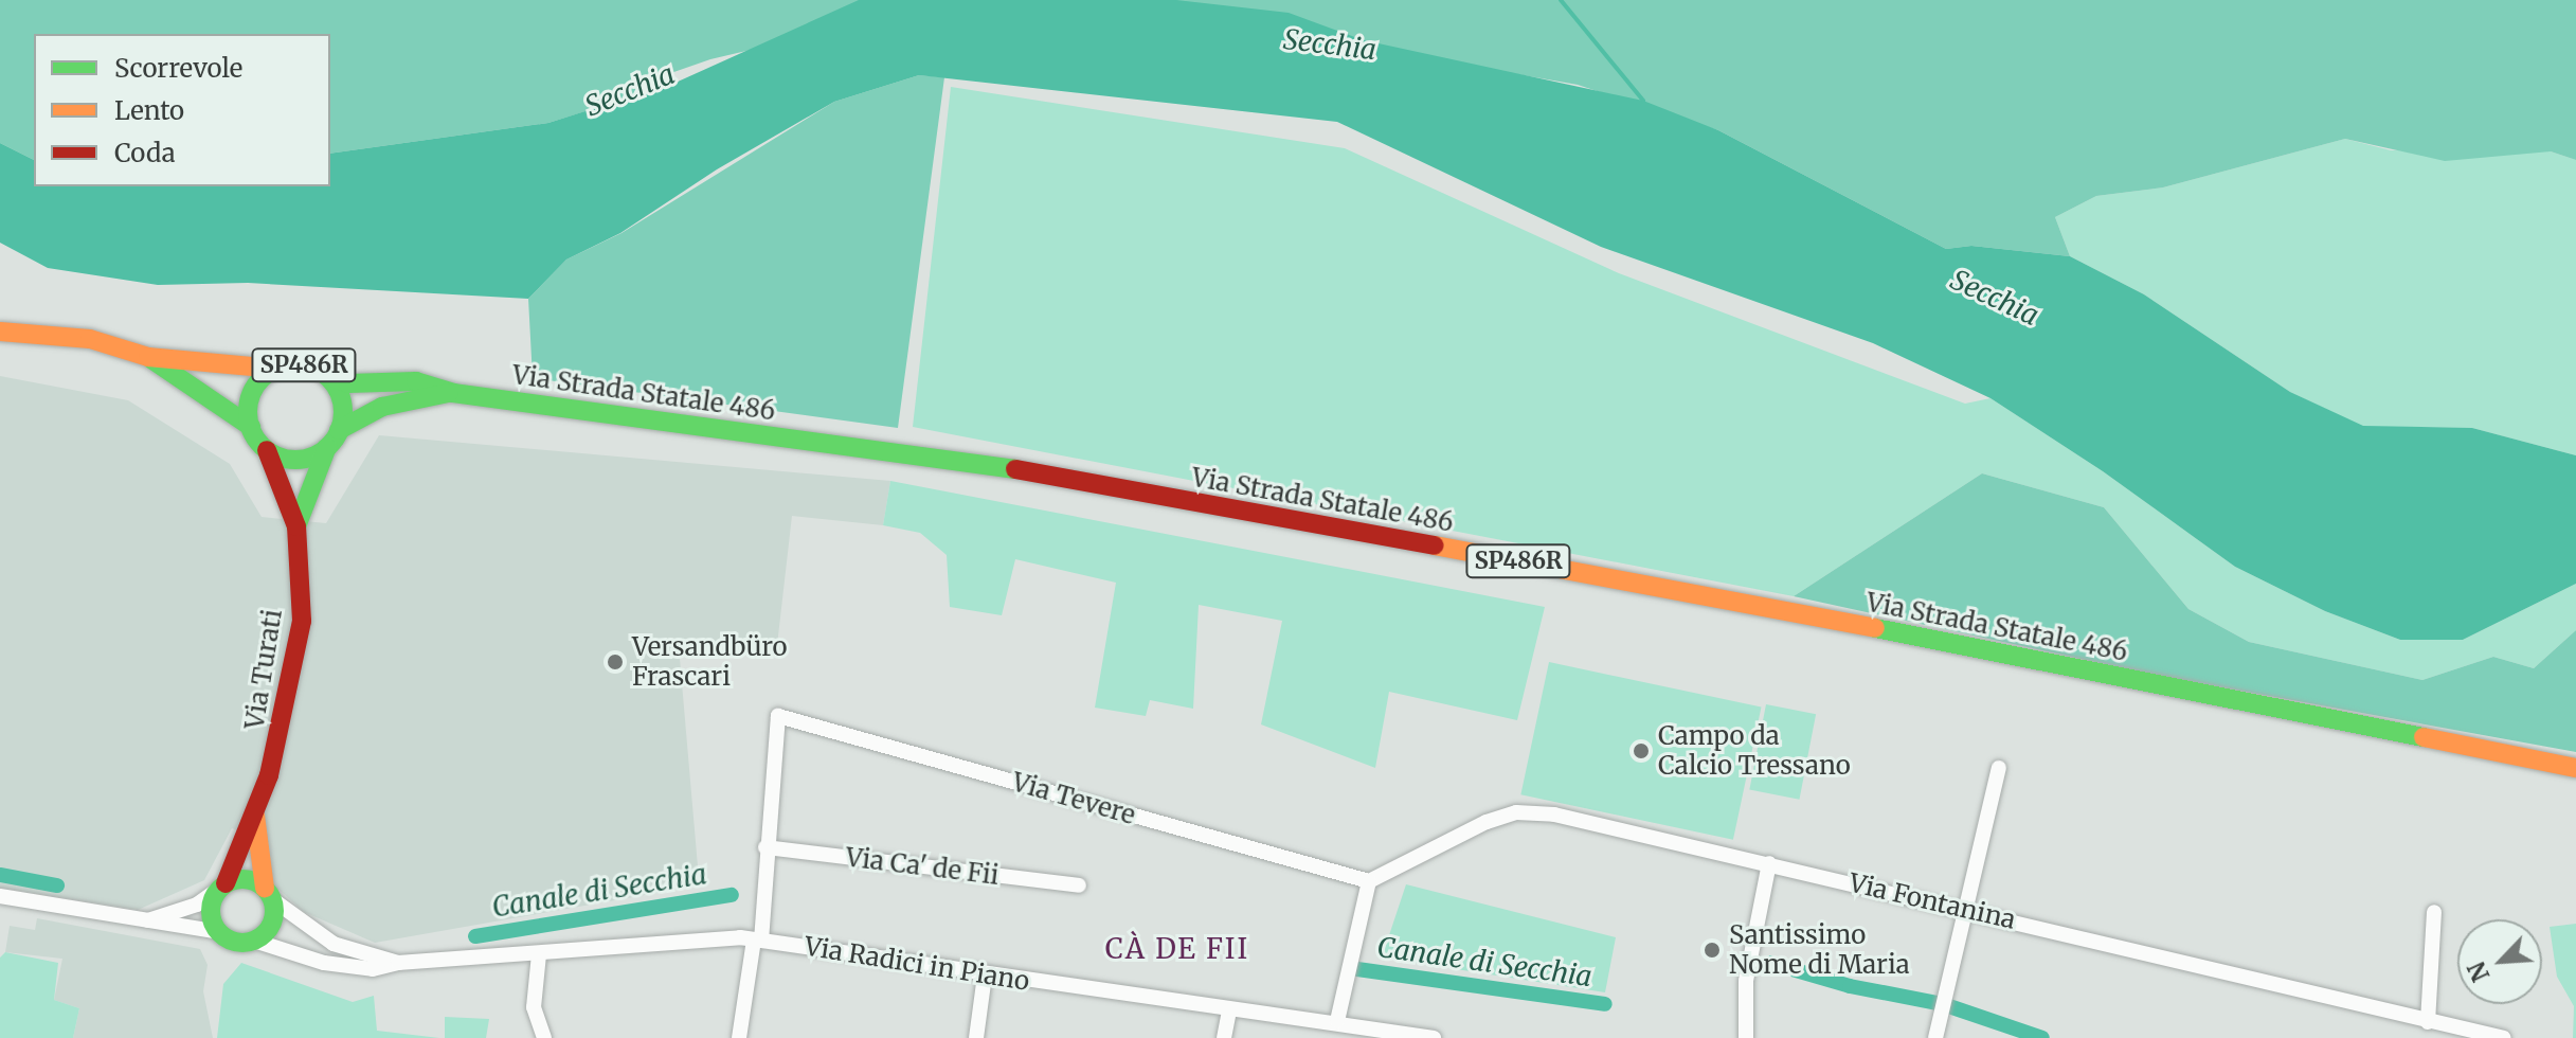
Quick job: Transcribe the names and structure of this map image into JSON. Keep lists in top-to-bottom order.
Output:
{
  "streets": {
    "main road": ["SP486R", "Via Strada Statale 486", "Via Turati"],
    "street": [
      "Via Tevere",
      "Via Ca' de Fii",
      "Via Fontanina",
      "Via Radici in Piano"
    ]
  },
  "crossings": [
    ["SP486R", "Via Strada Statale 486"],
    ["Via Turati", "Via Radici in Piano"],
    ["Via Tevere", "Via Ca' de Fii"],
    ["Via Tevere", "Via Fontanina"]
  ],
  "districts": ["CÀ DE FII"],
  "water": ["Secchia", "Canale di Secchia"],
  "places": ["Versandbüro Frascari", "Campo da Calcio Tressano", "Santissimo Nome di Maria"],
  "legend": ["Scorrevole", "Lento", "Coda"],
  "north": "bottom left"
}
